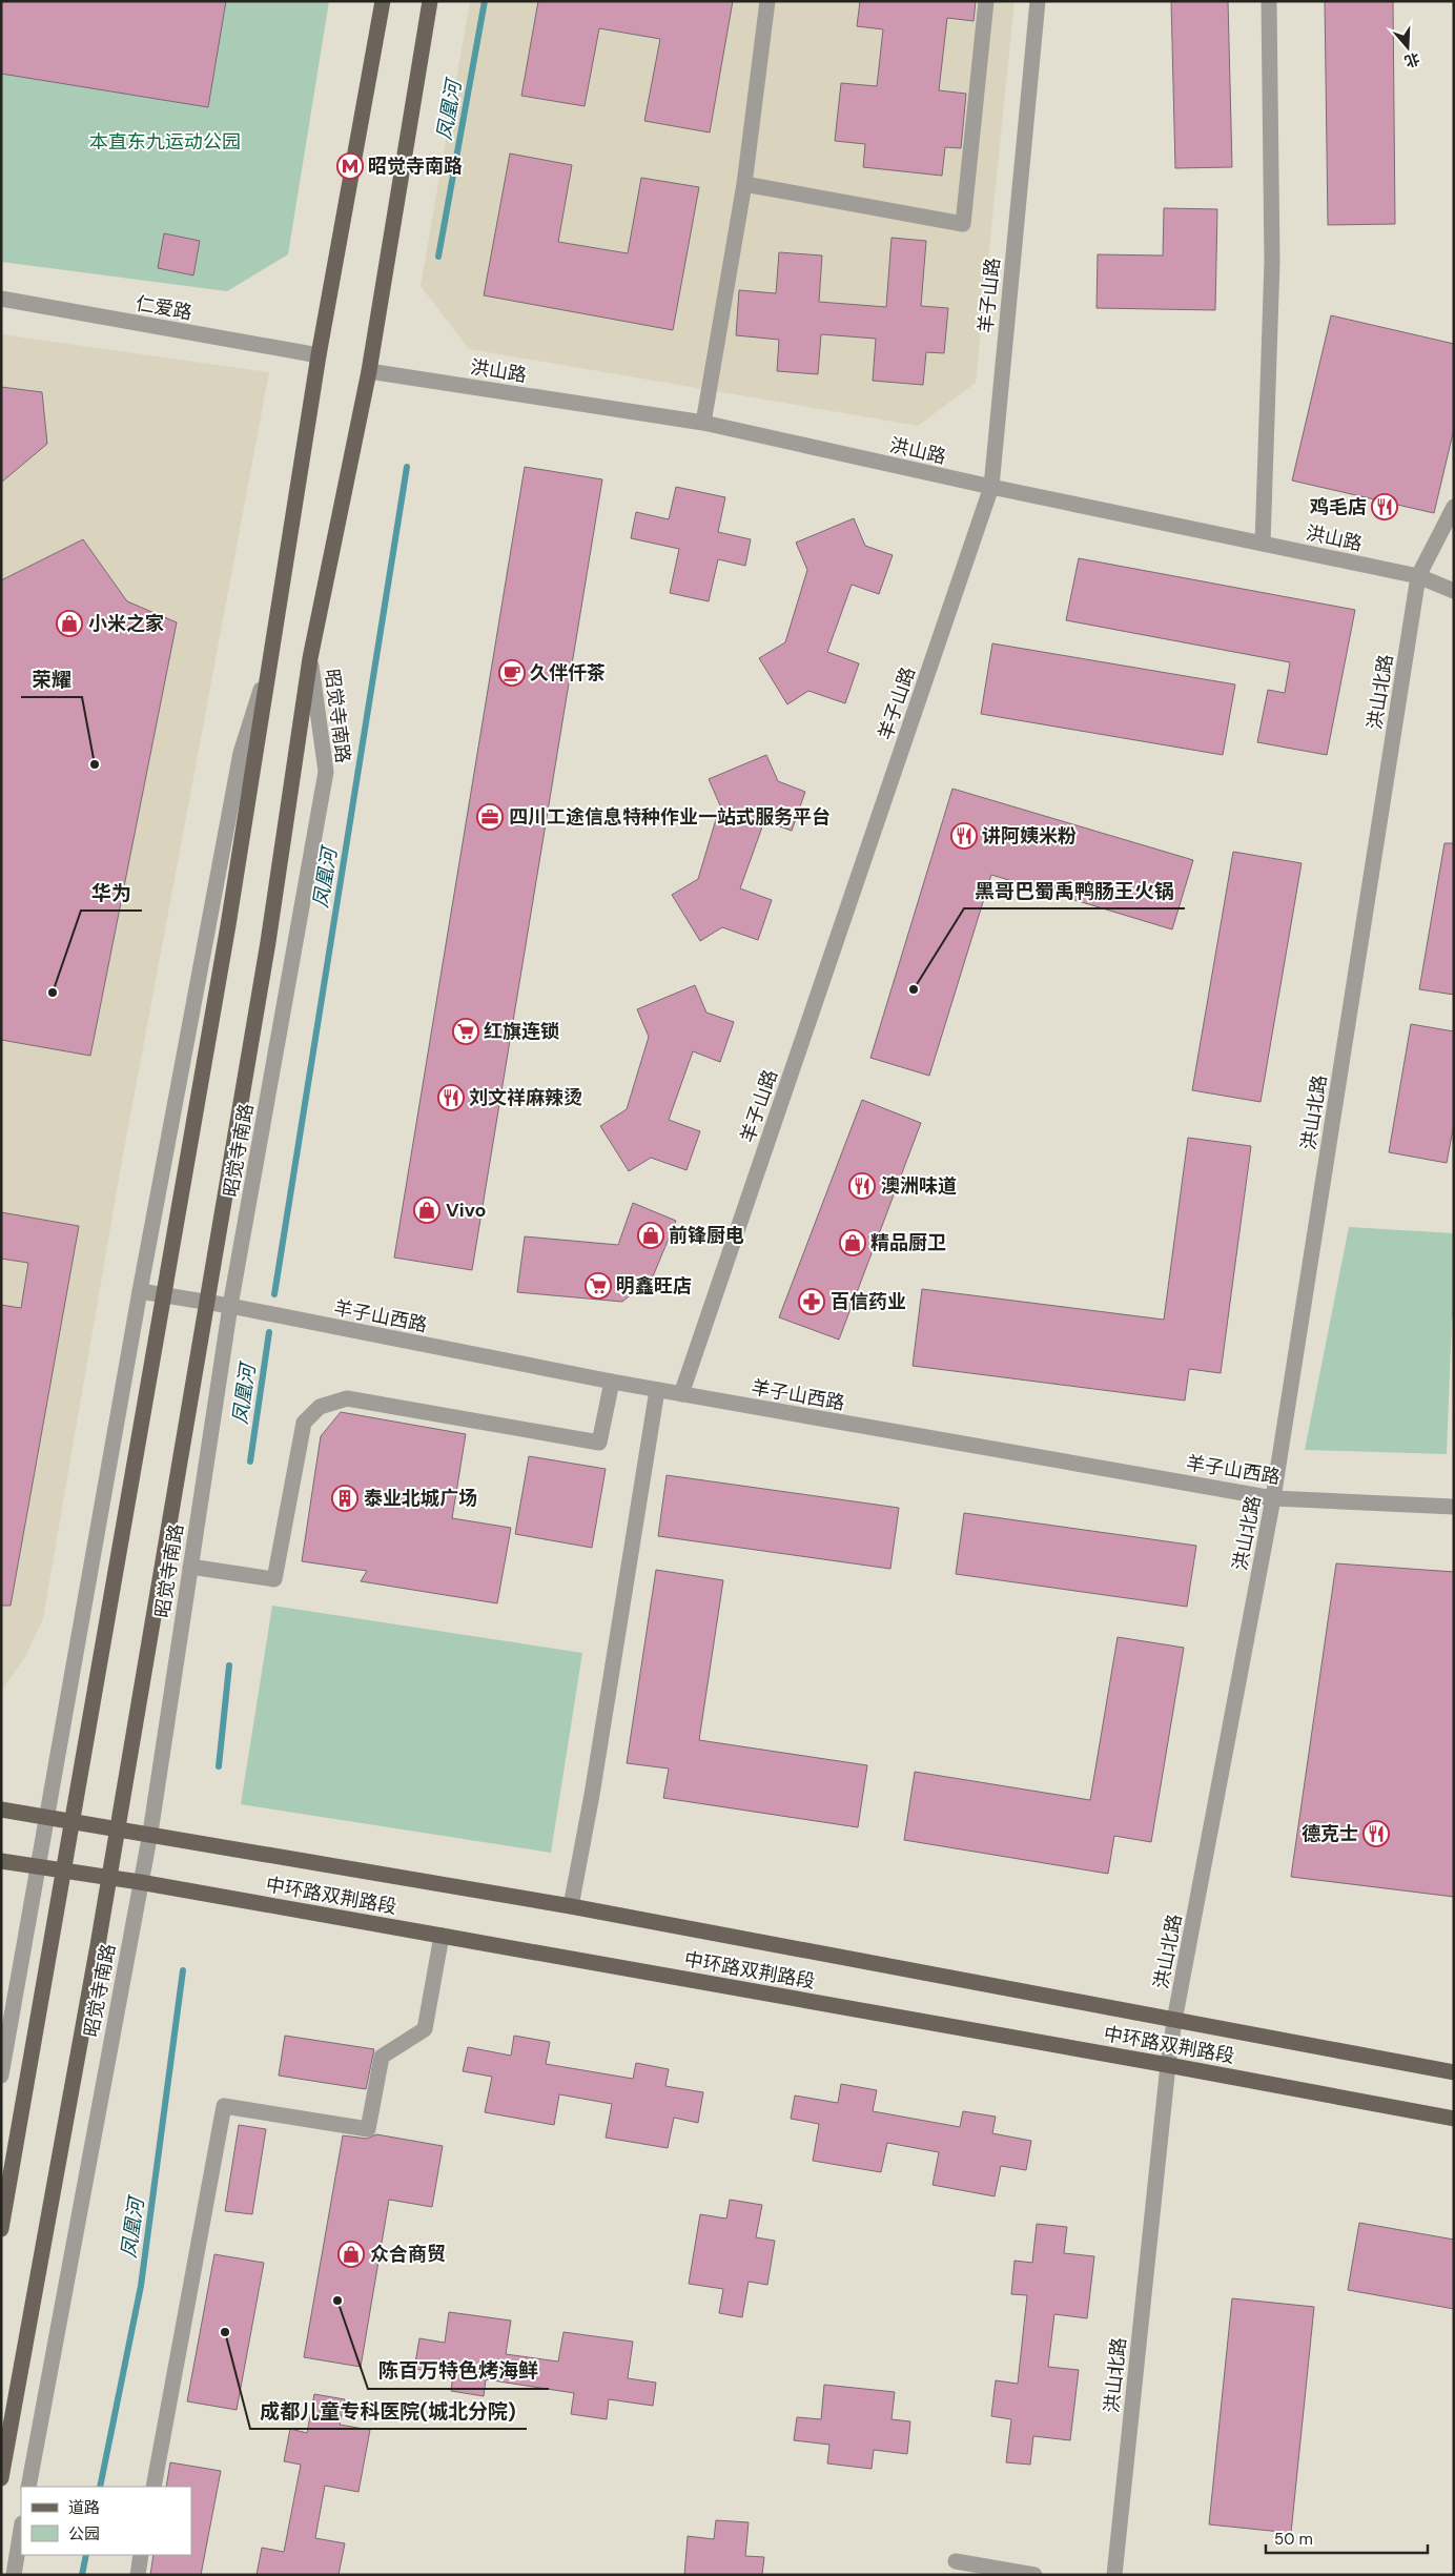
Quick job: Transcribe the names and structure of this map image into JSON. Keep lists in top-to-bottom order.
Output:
{
  "streets": {
    "main road": ["昭觉寺南路", "中环路双荆路段"],
    "street": [
      "羊子山路",
      "仁爱路",
      "洪山路",
      "洪山北路",
      "羊子山西路"
    ]
  },
  "crossings": [
    ["羊子山路", "洪山路"],
    ["羊子山路", "羊子山西路"],
    ["洪山路", "洪山北路"],
    ["洪山路", "昭觉寺南路"],
    ["洪山北路", "羊子山西路"],
    ["洪山北路", "中环路双荆路段"],
    ["昭觉寺南路", "羊子山西路"],
    ["昭觉寺南路", "中环路双荆路段"]
  ],
  "water": ["凤凰河"],
  "parks": ["本直东九运动公园"],
  "places": {
    "metro station": ["昭觉寺南路"],
    "restaurant": [
      "鸡毛店",
      "讲阿姨米粉",
      "刘文祥麻辣烫",
      "澳洲味道",
      "德克士"
    ],
    "shop": [
      "小米之家",
      "Vivo",
      "前锋厨电",
      "精品厨卫",
      "众合商贸"
    ],
    "cafe": ["久伴仟茶"],
    "other": [
      "荣耀",
      "黑哥巴蜀禹鸭肠王火锅",
      "华为",
      "陈百万特色烤海鲜",
      "成都儿童专科医院(城北分院)"
    ],
    "office": ["四川工途信息特种作业一站式服务平台"],
    "supermarket": ["红旗连锁", "明鑫旺店"],
    "pharmacy": ["百信药业"],
    "building": ["泰业北城广场"]
  },
  "legend": ["道路", "公园"],
  "scale_bar": "50 m",
  "north": "bottom"
}
